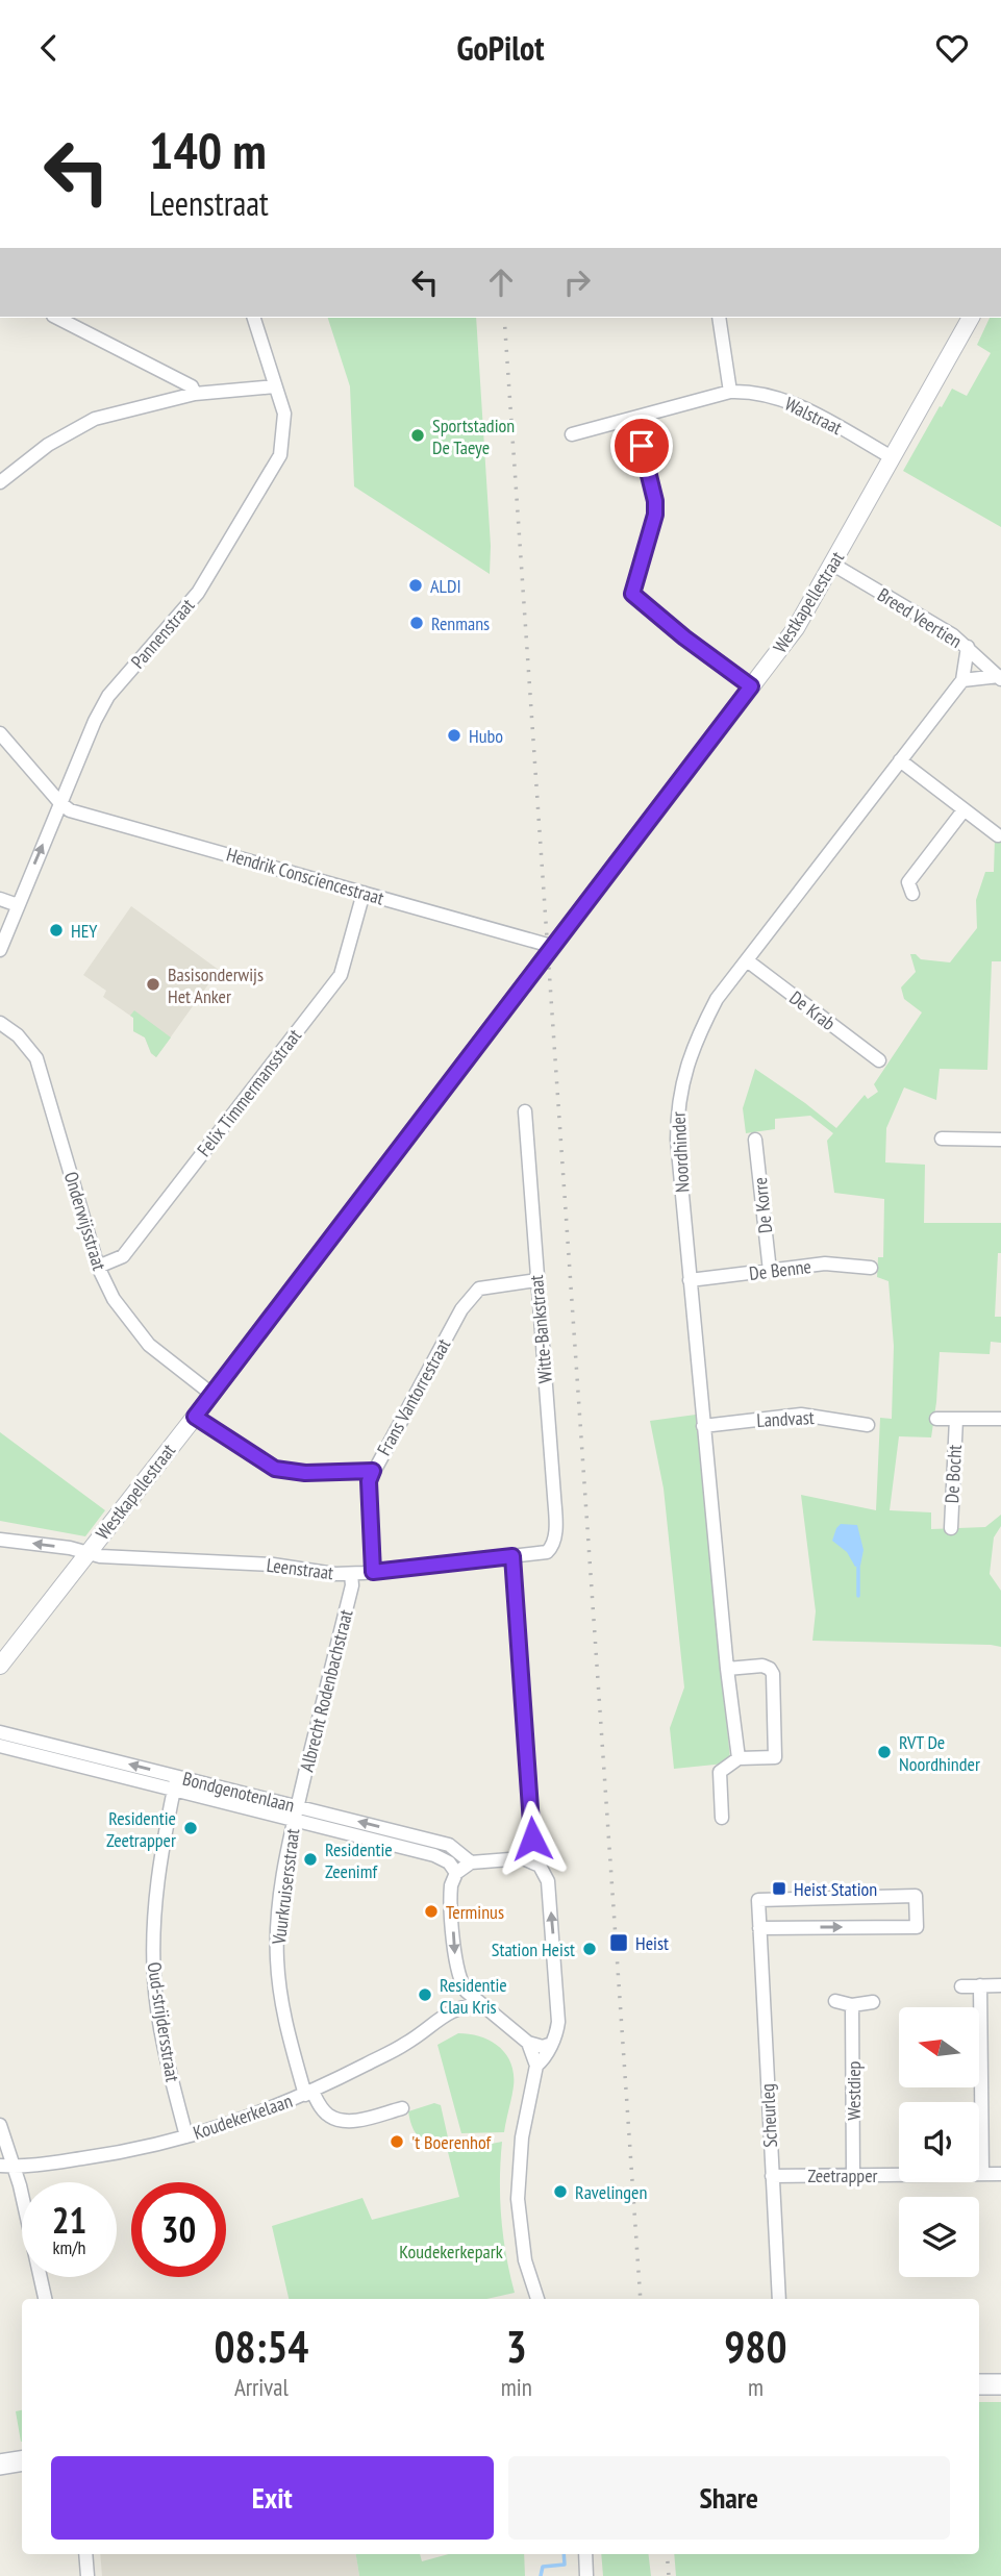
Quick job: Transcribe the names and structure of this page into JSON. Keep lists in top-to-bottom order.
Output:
{
  "streets": {
    "street": [
      "Walstraat",
      "Westkapellestraat",
      "Breed Veertien",
      "Pannenstraat",
      "Hendrik Consciencestraat",
      "De Krab",
      "Felix Timmermansstraat",
      "Noordhinder",
      "De Korre",
      "Onderwijsstraat",
      "De Benne",
      "Witte-Bankstraat",
      "Frans Vantorrestraat",
      "Landvast",
      "De Bocht",
      "Leenstraat",
      "Albrecht Rodenbachstraat",
      "Bondgenotenlaan",
      "Vuurkruisersstraat",
      "Oud-strijdersstraat",
      "Westdiep",
      "Scheurleg",
      "Koudekerkelaan",
      "Zeetrapper"
    ]
  },
  "crossings": [
    ["Walstraat", "Westkapellestraat"],
    ["Westkapellestraat", "Breed Veertien"],
    ["Westkapellestraat", "Hendrik Consciencestraat"],
    ["Westkapellestraat", "Onderwijsstraat"],
    ["Westkapellestraat", "Leenstraat"],
    ["Breed Veertien", "Noordhinder"],
    ["Pannenstraat", "Hendrik Consciencestraat"],
    ["Hendrik Consciencestraat", "Felix Timmermansstraat"],
    ["De Krab", "Noordhinder"],
    ["Felix Timmermansstraat", "Onderwijsstraat"],
    ["Noordhinder", "De Benne"],
    ["Noordhinder", "Landvast"],
    ["De Korre", "De Benne"],
    ["Witte-Bankstraat", "Frans Vantorrestraat"],
    ["Witte-Bankstraat", "Leenstraat"],
    ["Frans Vantorrestraat", "Leenstraat"],
    ["Leenstraat", "Albrecht Rodenbachstraat"],
    ["Albrecht Rodenbachstraat", "Bondgenotenlaan"],
    ["Albrecht Rodenbachstraat", "Vuurkruisersstraat"],
    ["Bondgenotenlaan", "Vuurkruisersstraat"],
    ["Bondgenotenlaan", "Oud-strijdersstraat"],
    ["Vuurkruisersstraat", "Koudekerkelaan"],
    ["Oud-strijdersstraat", "Koudekerkelaan"],
    ["Westdiep", "Zeetrapper"],
    ["Scheurleg", "Zeetrapper"]
  ],
  "parks": ["Koudekerkepark"],
  "places": {
    "other": [
      "Sportstadion De Taeye",
      "ALDI",
      "Renmans",
      "Hubo",
      "HEY",
      "Basisonderwijs Het Anker",
      "RVT De Noordhinder",
      "Residentie Zeetrapper",
      "Residentie Zeenimf",
      "Terminus",
      "Station Heist",
      "Residentie Clau Kris",
      "'t Boerenhof",
      "Ravelingen"
    ],
    "transit": ["Heist Station", "Heist"]
  },
  "north": "left",
  "page": {
    "header": "GoPilot",
    "turn": ["140 m", "Leenstraat"],
    "speed": "21 km/h",
    "limit": "30",
    "eta": [
      "08:54",
      "Arrival",
      "3",
      "min",
      "980",
      "m"
    ],
    "buttons": ["Exit", "Share"]
  }
}
